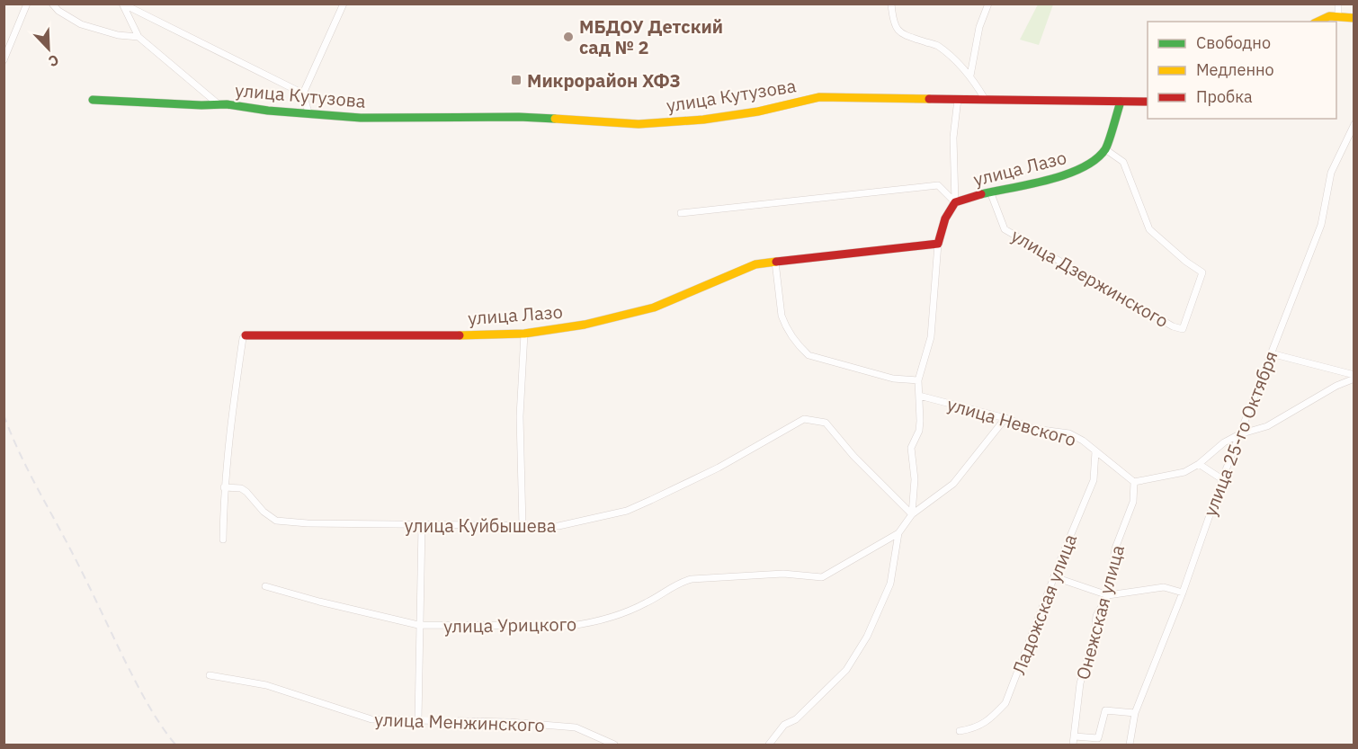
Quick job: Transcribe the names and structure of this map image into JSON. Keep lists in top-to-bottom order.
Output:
{
  "streets": {
    "street": [
      "улица Кутузова",
      "улица Лазо",
      "улица Дзержинского",
      "улица Невского",
      "улица 25-го Октября",
      "улица Куйбышева",
      "Ладожская улица",
      "Онежская улица",
      "улица Урицкого",
      "улица Менжинского"
    ]
  },
  "crossings": [
    ["улица Лазо", "улица Дзержинского"],
    ["улица Лазо", "улица Куйбышева"],
    ["улица Невского", "Ладожская улица"],
    ["улица Невского", "Онежская улица"]
  ],
  "places": {
    "other": ["МБДОУ Детский сад № 2"],
    "transit": ["Микрорайон ХФЗ"]
  },
  "legend": ["Свободно", "Медленно", "Пробка"],
  "north": "bottom right"
}
